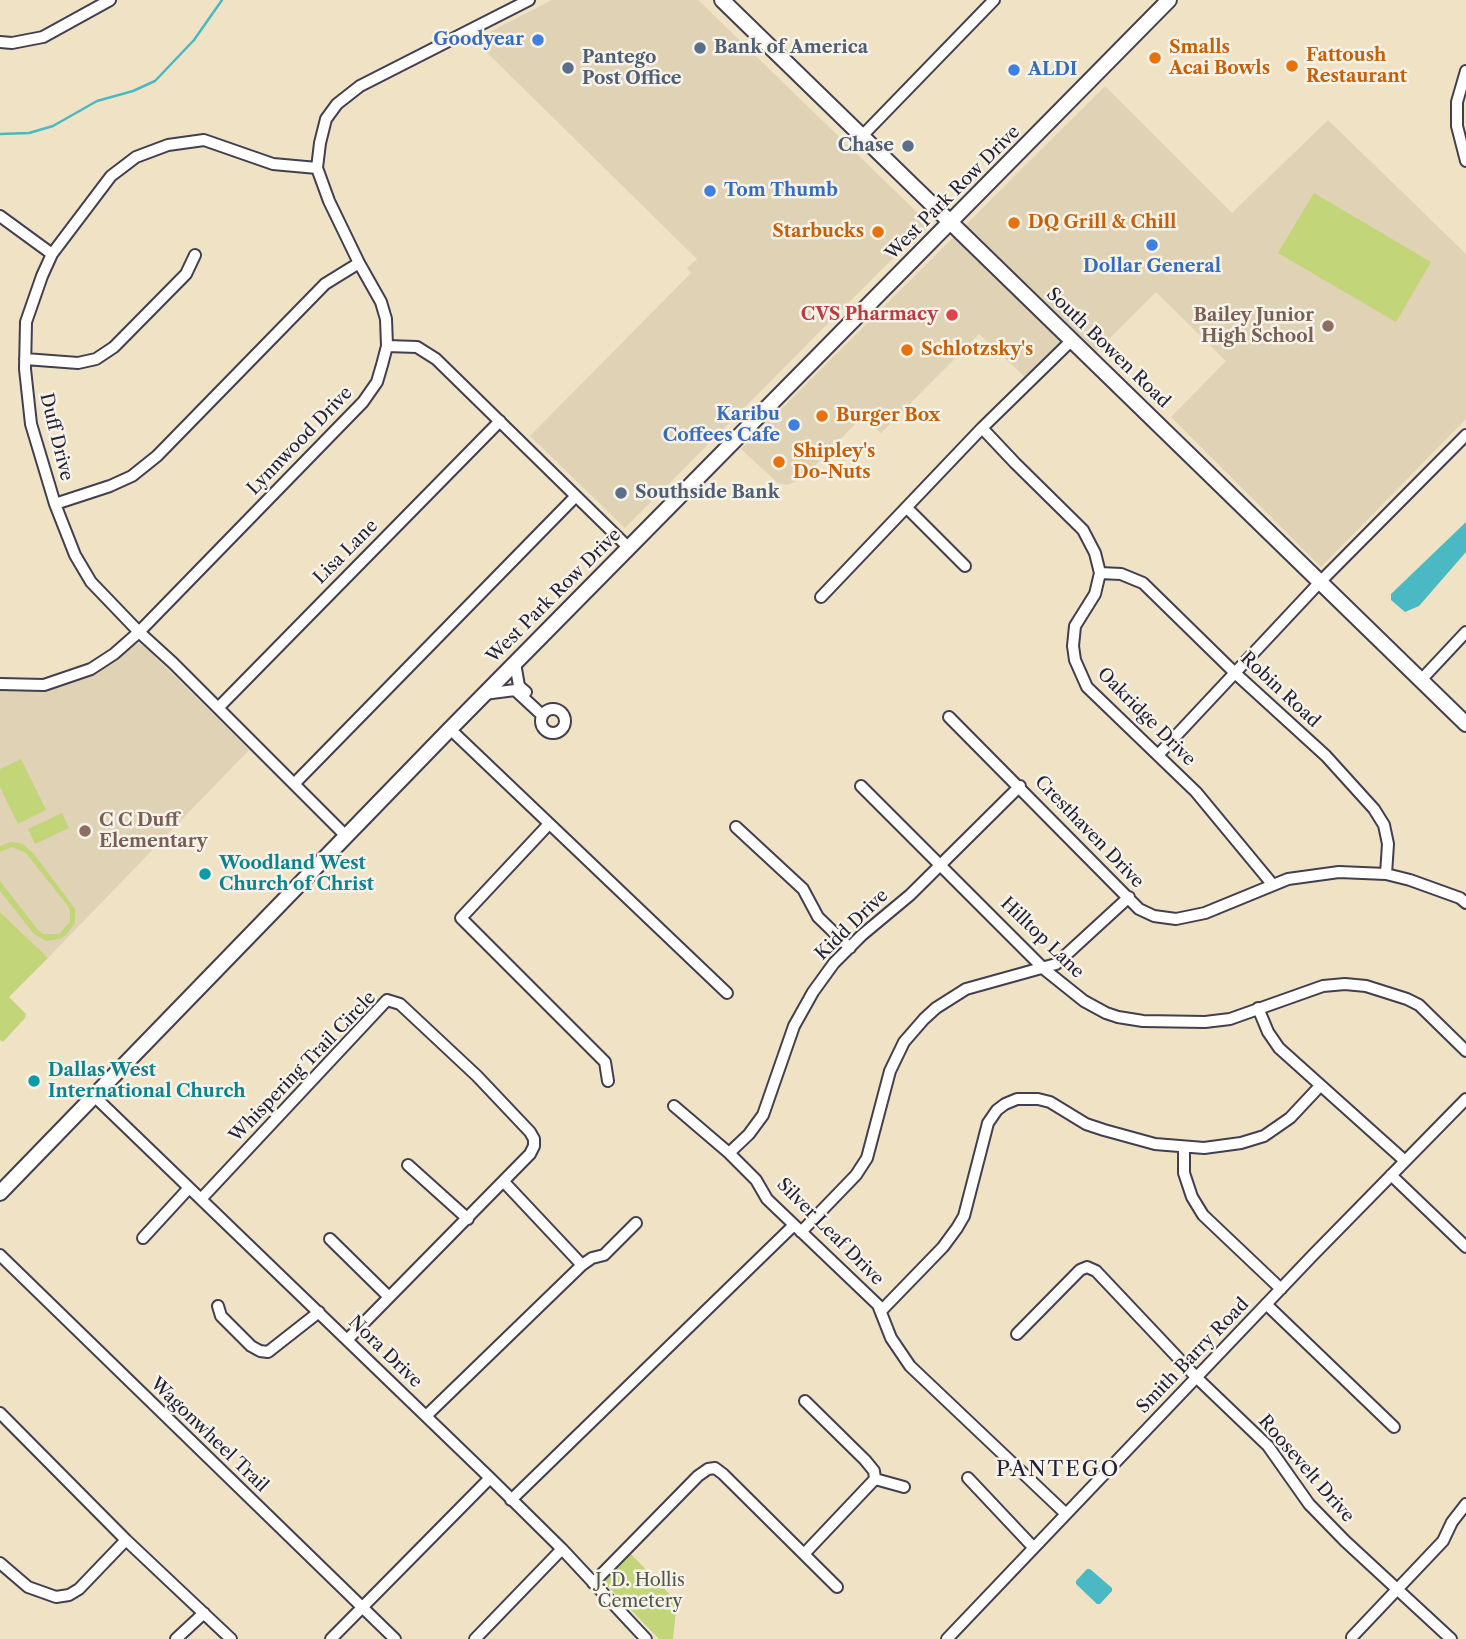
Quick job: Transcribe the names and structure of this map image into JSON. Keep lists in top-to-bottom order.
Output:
{
  "streets": {
    "main road": ["West Park Row Drive", "South Bowen Road"],
    "street": [
      "Duff Drive",
      "Lynnwood Drive",
      "Lisa Lane",
      "Robin Road",
      "Oakridge Drive",
      "Cresthaven Drive",
      "Kidd Drive",
      "Hilltop Lane",
      "Whispering Trail Circle",
      "Silver Leaf Drive",
      "Nora Drive",
      "Smith Barry Road",
      "Wagonwheel Trail",
      "Roosevelt Drive"
    ]
  },
  "crossings": [
    ["West Park Row Drive", "South Bowen Road"],
    ["West Park Row Drive", "Duff Drive"],
    ["West Park Row Drive", "Nora Drive"],
    ["Duff Drive", "Lynnwood Drive"],
    ["Duff Drive", "Lisa Lane"],
    ["Robin Road", "Oakridge Drive"],
    ["Robin Road", "Cresthaven Drive"],
    ["Oakridge Drive", "Cresthaven Drive"],
    ["Cresthaven Drive", "Kidd Drive"],
    ["Kidd Drive", "Hilltop Lane"],
    ["Kidd Drive", "Silver Leaf Drive"],
    ["Whispering Trail Circle", "Nora Drive"],
    ["Silver Leaf Drive", "Smith Barry Road"],
    ["Smith Barry Road", "Roosevelt Drive"]
  ],
  "districts": ["PANTEGO"],
  "parks": ["J. D. Hollis Cemetery"],
  "places": [
    "Goodyear",
    "Bank of America",
    "Smalls Acai Bowls",
    "Fattoush Restaurant",
    "Pantego Post Office",
    "ALDI",
    "Chase",
    "Tom Thumb",
    "DQ Grill & Chill",
    "Starbucks",
    "Dollar General",
    "CVS Pharmacy",
    "Bailey Junior High School",
    "Schlotzsky's",
    "Burger Box",
    "Karibu Coffees Cafe",
    "Shipley's Do-Nuts",
    "Southside Bank",
    "C C Duff Elementary",
    "Woodland West Church of Christ",
    "Dallas West International Church"
  ]
}
